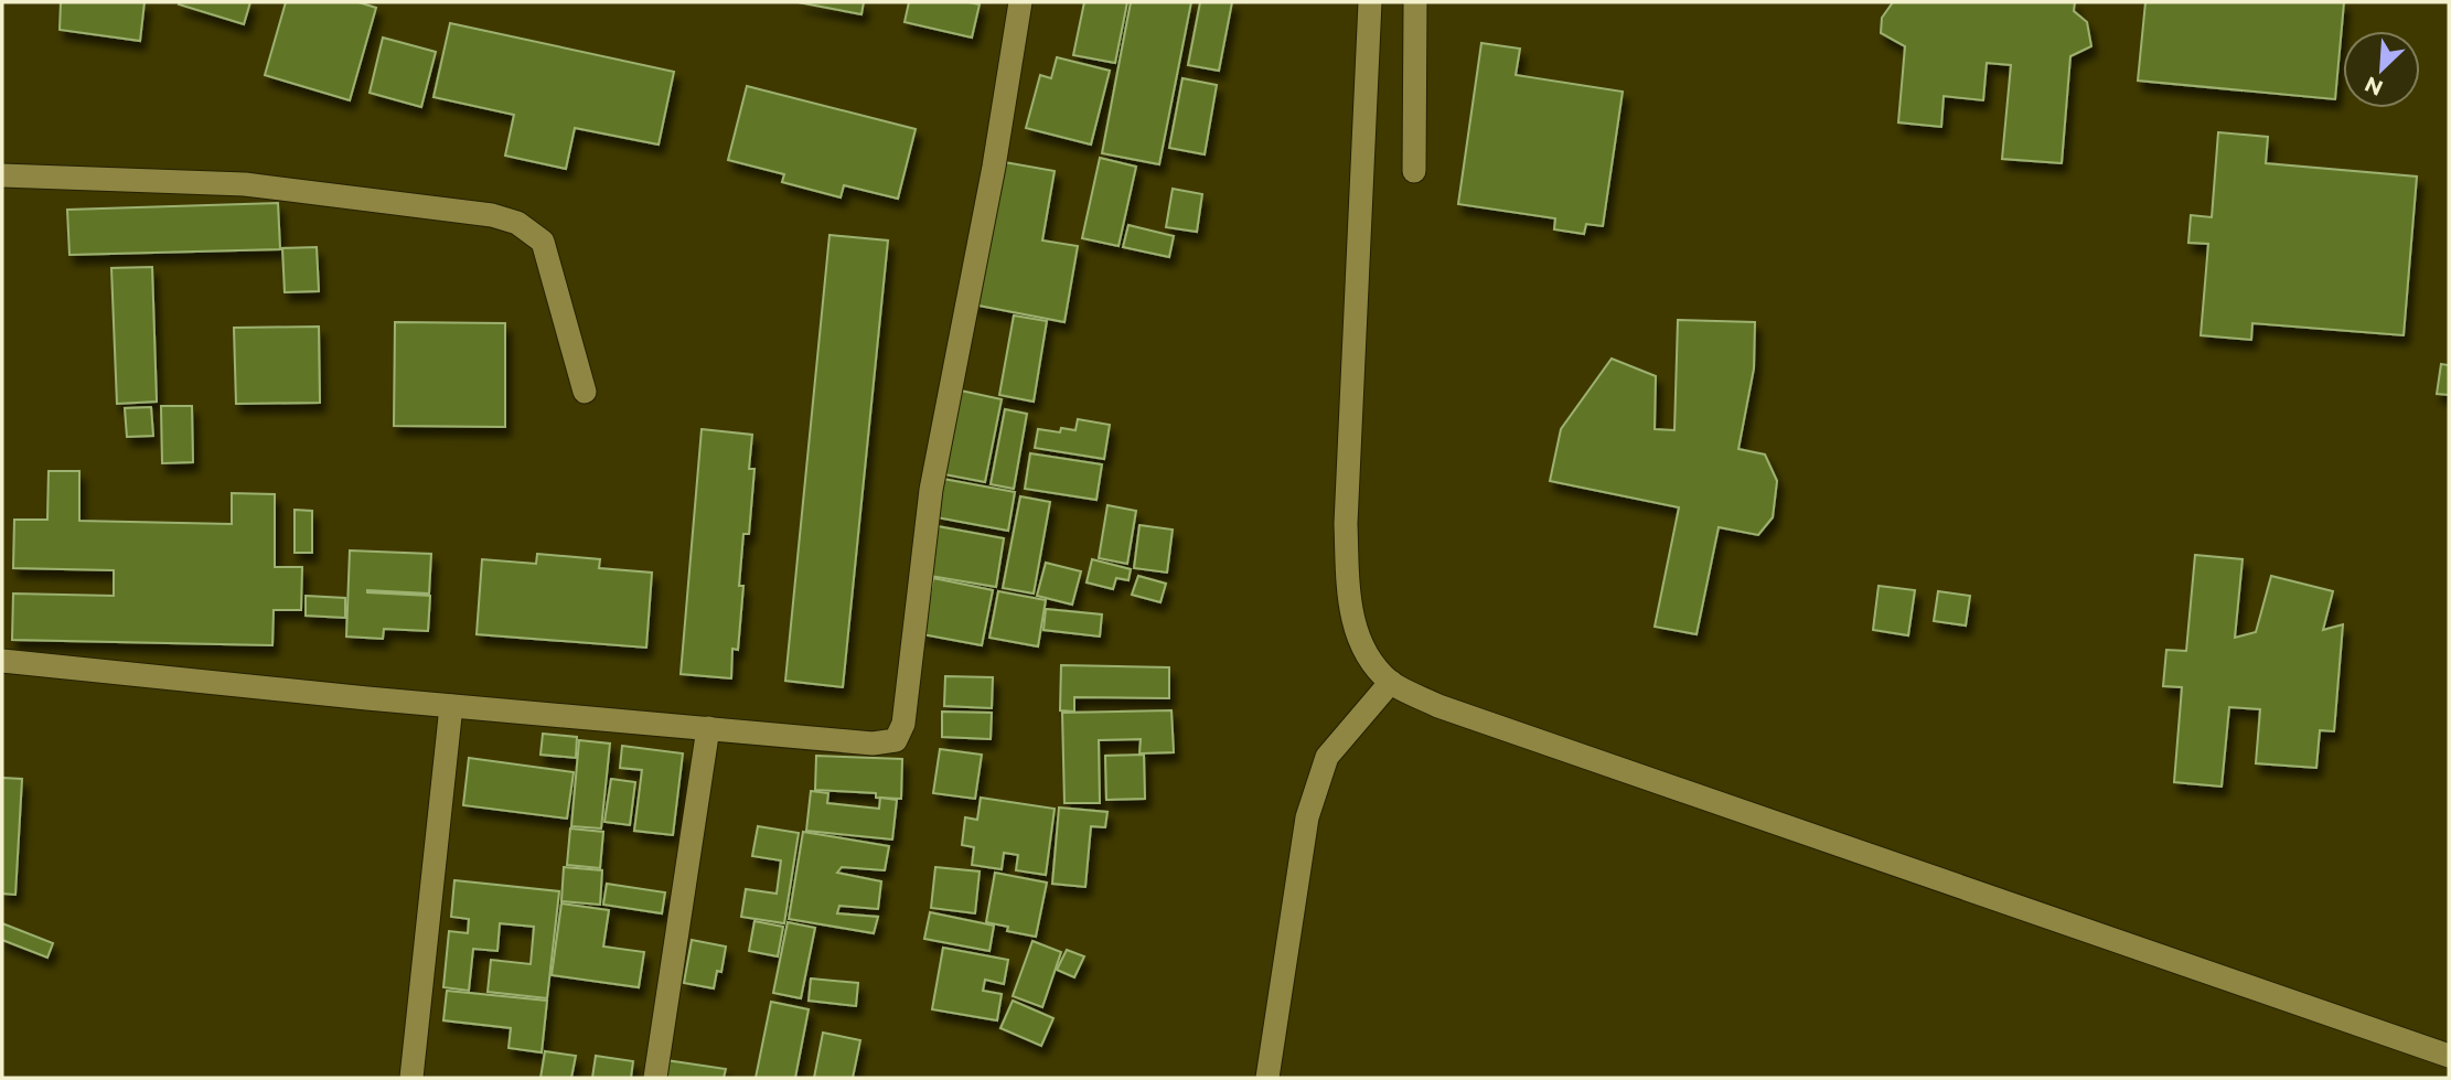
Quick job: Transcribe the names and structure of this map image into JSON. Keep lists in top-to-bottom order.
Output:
{
  "north": "bottom left"
}
